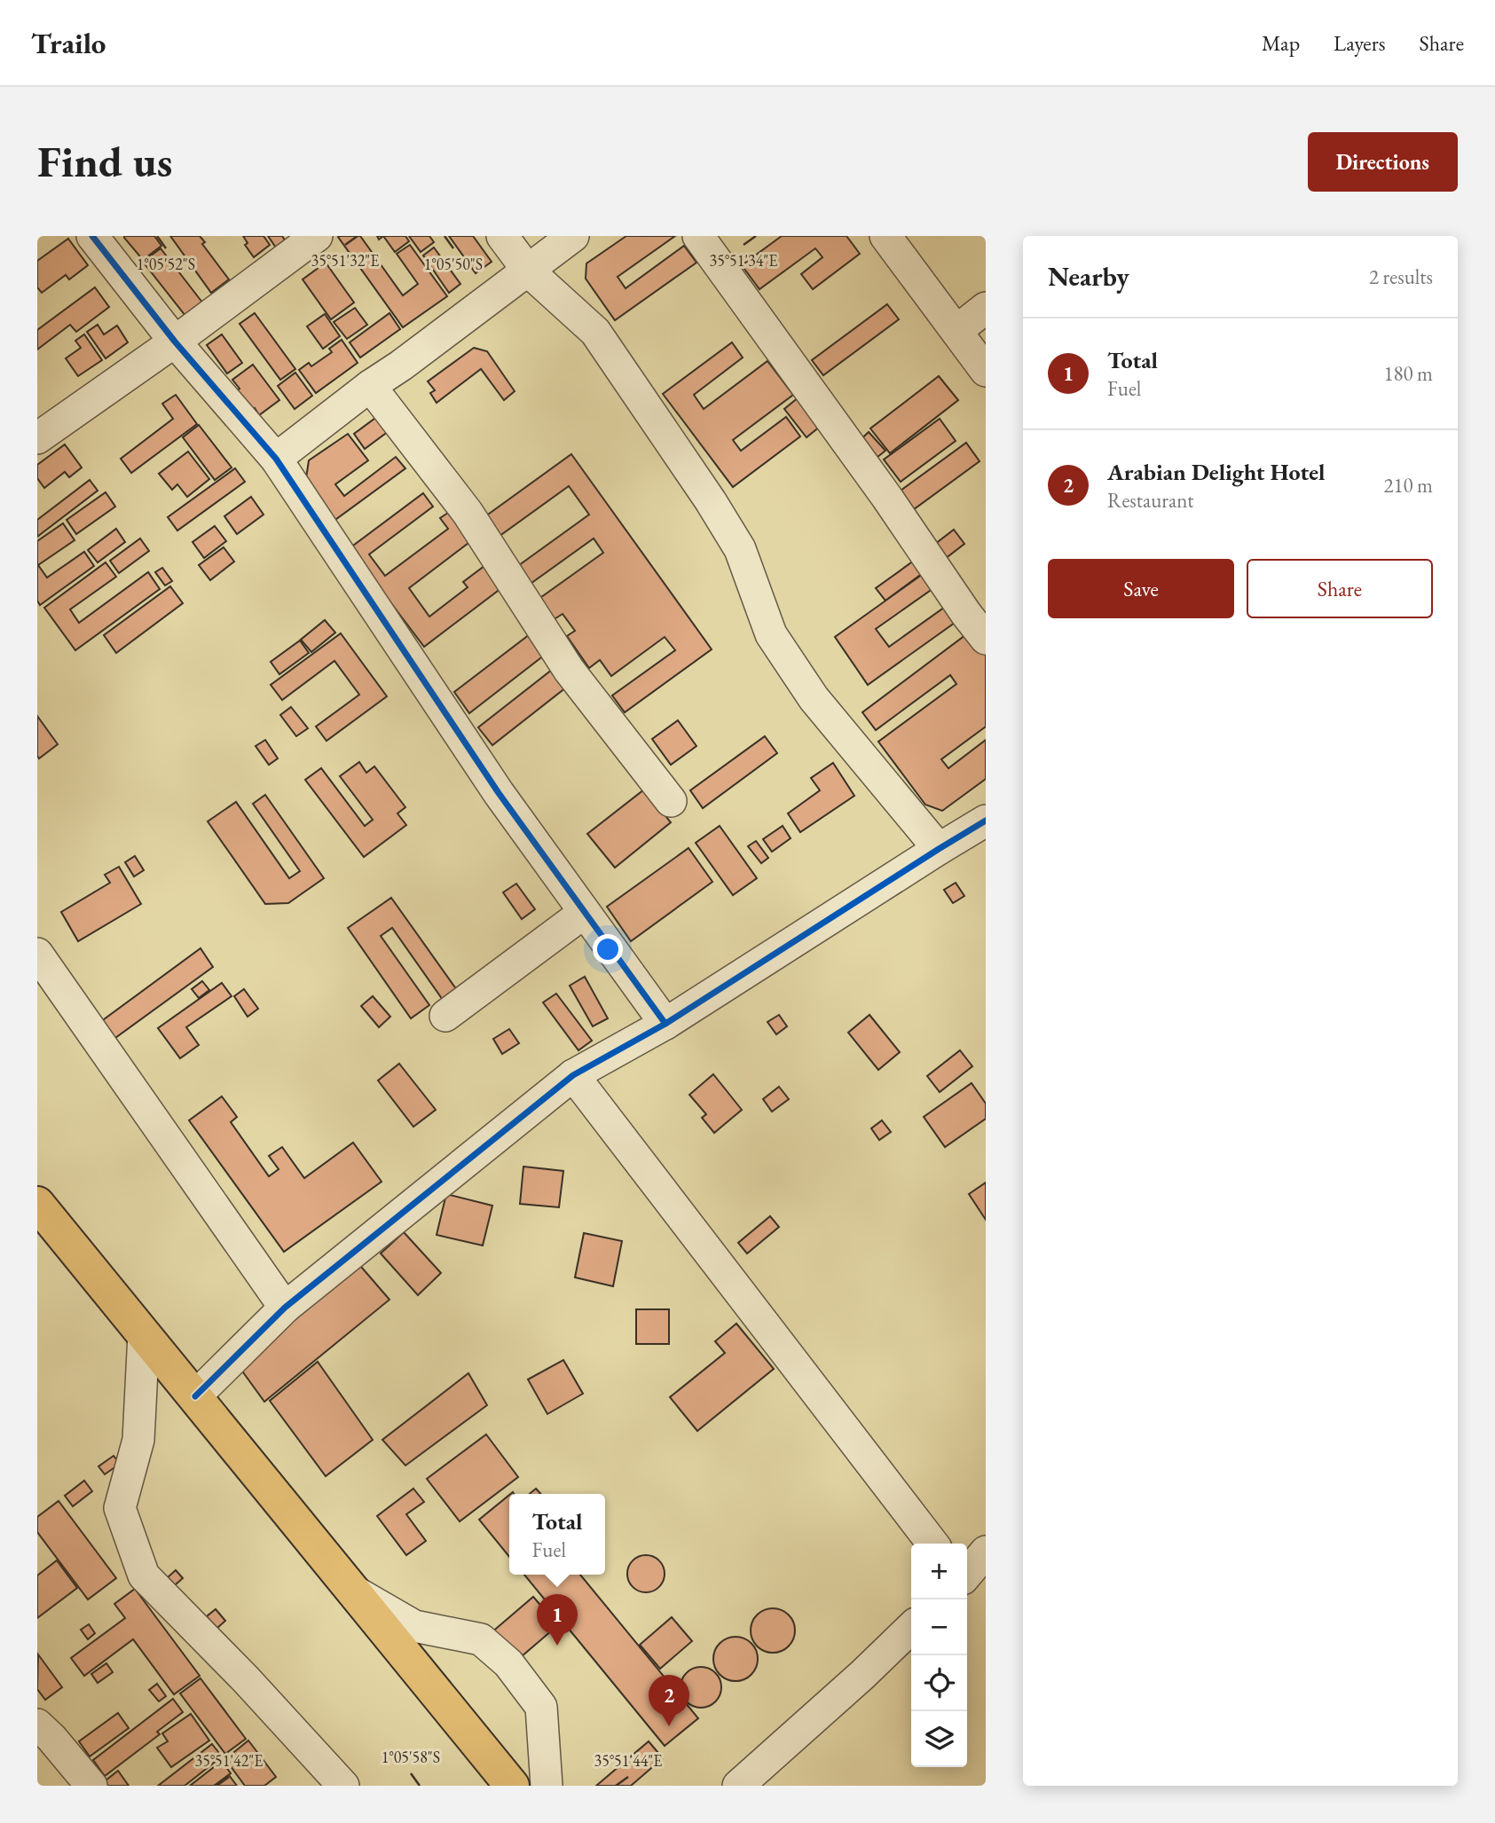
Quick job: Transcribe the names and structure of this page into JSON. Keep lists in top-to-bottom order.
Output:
{
  "page": {
    "header": "Trailo",
    "nav": ["Map", "Layers", "Share"],
    "buttons": [
      "Directions",
      ["Save", "Share"]
    ],
    "title": "Find us",
    "heading": ["Nearby", "2 results"],
    "list": [
      {
        "mark": "1",
        "name": "Total",
        "note": "Fuel",
        "value": "180 m"
      },
      {
        "mark": "2",
        "name": "Arabian Delight Hotel",
        "note": "Restaurant",
        "value": "210 m"
      }
    ],
    "popup": ["Total", "Fuel"],
    "map_buttons": ["+", "−"],
    "pins": ["1", "2"]
  },
  "coordinates": [
    "35°51'32\"E",
    "35°51'34\"E",
    "1°05'52\"S",
    "1°05'50\"S",
    "1°05'58\"S",
    "35°51'42\"E",
    "35°51'44\"E"
  ]
}
